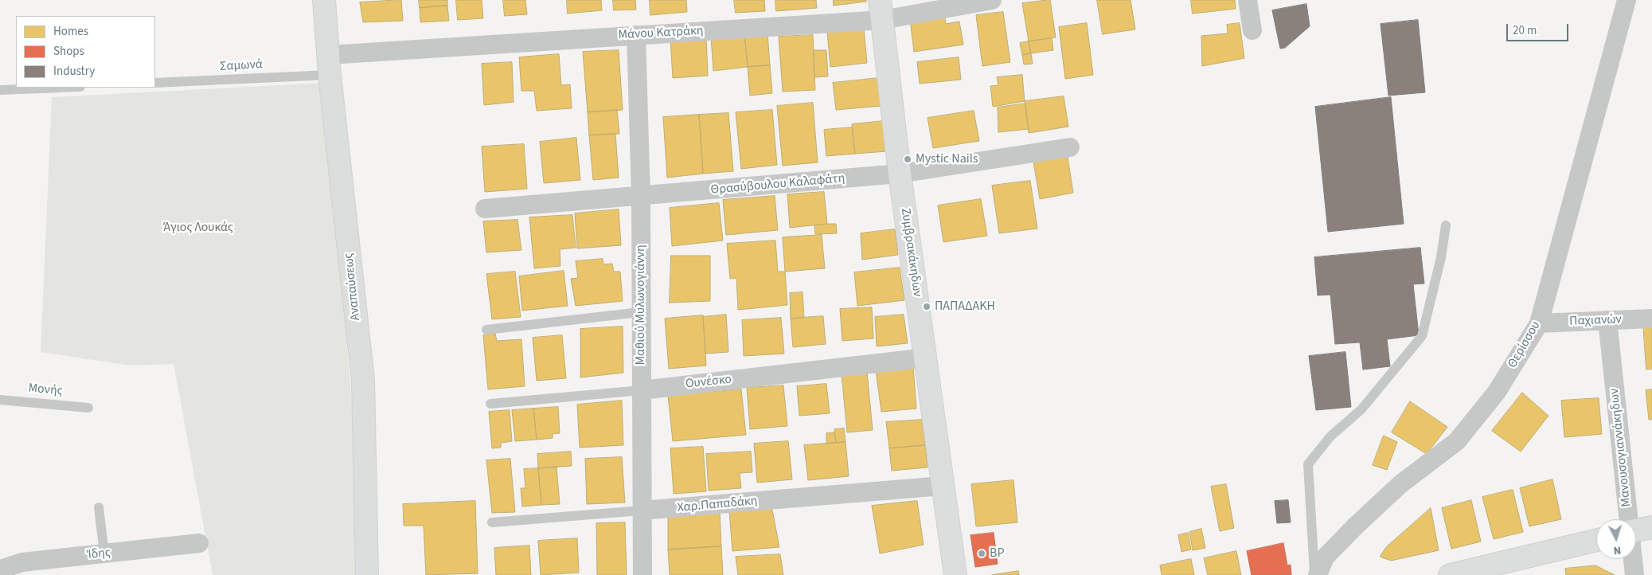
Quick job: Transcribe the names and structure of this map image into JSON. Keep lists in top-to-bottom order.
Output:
{
  "streets": {
    "main road": ["Ζυμβρακάκηδων", "Αναπαύσεως"],
    "street": [
      "Μάνου Κατράκη",
      "Θρασύβουλου Καλαφάτη",
      "Μαθιού Μυλωνογιάννη",
      "Παχιανών",
      "Θερίσσου",
      "Ουνέσκο",
      "Μανουσογιαννάκηδων",
      "Χαρ.Παπαδάκη",
      "Ίδης"
    ],
    "lane": ["Σαμωνά", "Μονής"]
  },
  "crossings": [
    ["Μάνου Κατράκη", "Σαμωνά"],
    ["Μάνου Κατράκη", "Ζυμβρακάκηδων"],
    ["Μάνου Κατράκη", "Αναπαύσεως"],
    ["Μάνου Κατράκη", "Μαθιού Μυλωνογιάννη"],
    ["Σαμωνά", "Αναπαύσεως"],
    ["Θρασύβουλου Καλαφάτη", "Ζυμβρακάκηδων"],
    ["Θρασύβουλου Καλαφάτη", "Μαθιού Μυλωνογιάννη"],
    ["Ζυμβρακάκηδων", "Ουνέσκο"],
    ["Ζυμβρακάκηδων", "Χαρ.Παπαδάκη"],
    ["Μαθιού Μυλωνογιάννη", "Ουνέσκο"],
    ["Μαθιού Μυλωνογιάννη", "Χαρ.Παπαδάκη"],
    ["Παχιανών", "Θερίσσου"],
    ["Παχιανών", "Μανουσογιαννάκηδων"]
  ],
  "parks": ["Άγιος Λουκάς"],
  "places": ["Mystic Nails", "ΠΑΠΑΔΑΚΗ", "BP"],
  "legend": ["Homes", "Shops", "Industry"],
  "scale_bar": "20 m",
  "north": "bottom"
}
